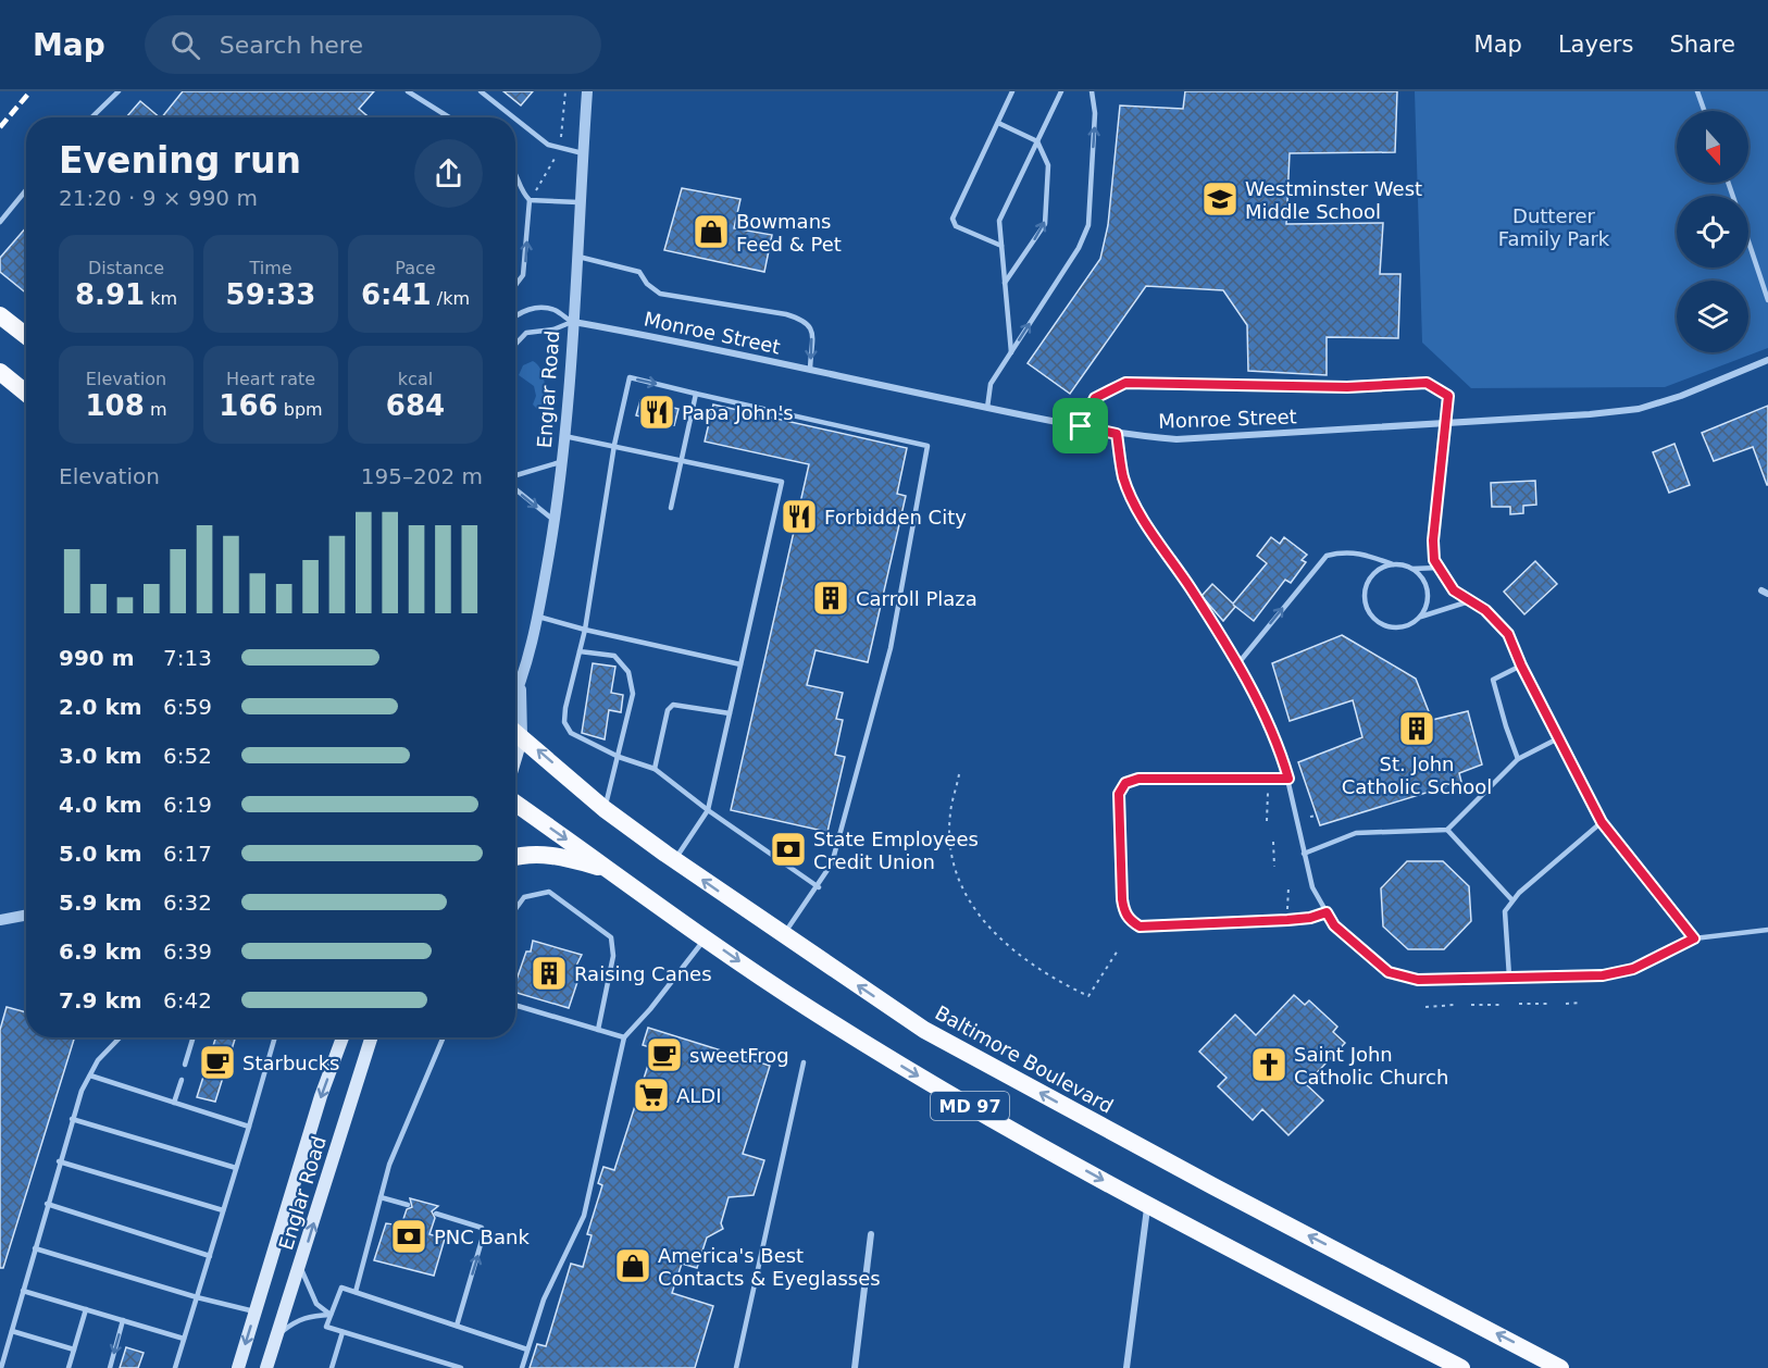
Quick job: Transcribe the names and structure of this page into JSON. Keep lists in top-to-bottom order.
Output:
{
  "streets": {
    "highway": ["Baltimore Boulevard", "MD 97"],
    "main road": ["Englar Road"],
    "street": ["Monroe Street"]
  },
  "crossings": [
    ["Monroe Street", "Englar Road"],
    ["Englar Road", "Baltimore Boulevard"]
  ],
  "parks": ["Dutterer Family Park"],
  "places": {
    "school or university": ["Westminster West Middle School"],
    "shop": ["Bowmans Feed & Pet", "America's Best Contacts & Eyeglasses"],
    "restaurant": ["Papa John's", "Forbidden City"],
    "building": ["Carroll Plaza", "St. John Catholic School", "Raising Canes"],
    "bank": ["State Employees Credit Union", "PNC Bank"],
    "cafe": ["sweetFrog", "Starbucks"],
    "church": ["Saint John Catholic Church"],
    "supermarket": ["ALDI"]
  },
  "north": "bottom",
  "page": {
    "header": "Map",
    "search": "Search here",
    "nav": ["Map", "Layers", "Share"],
    "heading": ["Evening run", "21:20 · 9 × 990 m"],
    "stats": [
      ["Distance", "8.91 km"],
      ["Time", "59:33"],
      ["Pace", "6:41 /km"],
      ["Elevation", "108 m"],
      ["Heart rate", "166 bpm"],
      ["kcal", "684"]
    ],
    "chart": ["Elevation", "195–202 m"],
    "list": [
      {
        "name": "990 m",
        "note": "7:13"
      },
      {
        "name": "2.0 km",
        "note": "6:59"
      },
      {
        "name": "3.0 km",
        "note": "6:52"
      },
      {
        "name": "4.0 km",
        "note": "6:19"
      },
      {
        "name": "5.0 km",
        "note": "6:17"
      },
      {
        "name": "5.9 km",
        "note": "6:32"
      },
      {
        "name": "6.9 km",
        "note": "6:39"
      },
      {
        "name": "7.9 km",
        "note": "6:42"
      }
    ]
  }
}
